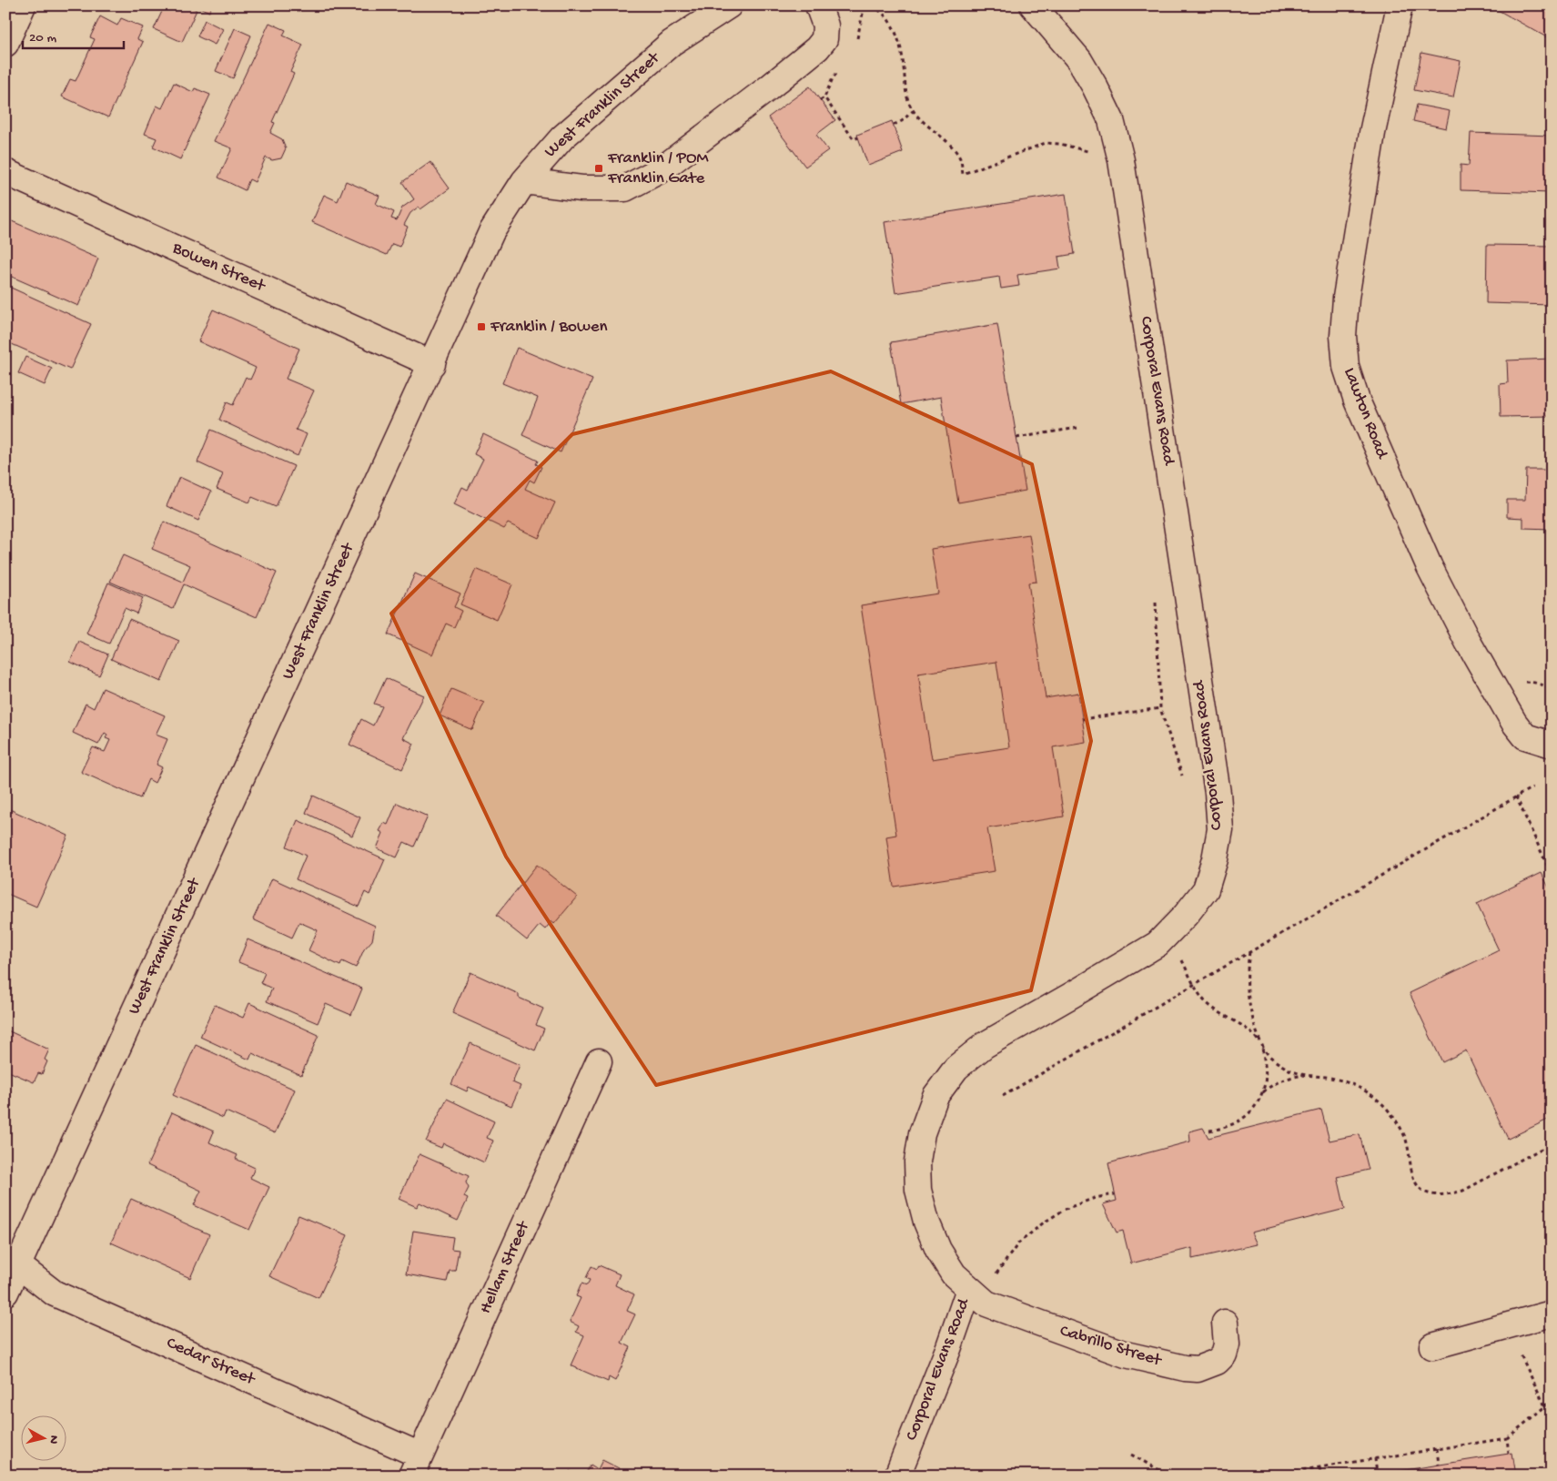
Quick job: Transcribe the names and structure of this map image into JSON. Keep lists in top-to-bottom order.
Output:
{
  "streets": {
    "street": [
      "West Franklin Street",
      "Bowen Street",
      "Corporal Evans Road",
      "Lawton Road",
      "Hellam Street",
      "Cabrillo Street",
      "Cedar Street"
    ]
  },
  "crossings": [
    ["West Franklin Street", "Bowen Street"],
    ["West Franklin Street", "Cedar Street"],
    ["Corporal Evans Road", "Cabrillo Street"],
    ["Hellam Street", "Cedar Street"]
  ],
  "places": {
    "transit": ["Franklin / POM Franklin Gate", "Franklin / Bowen"]
  },
  "scale_bar": "20 m",
  "north": "right"
}
